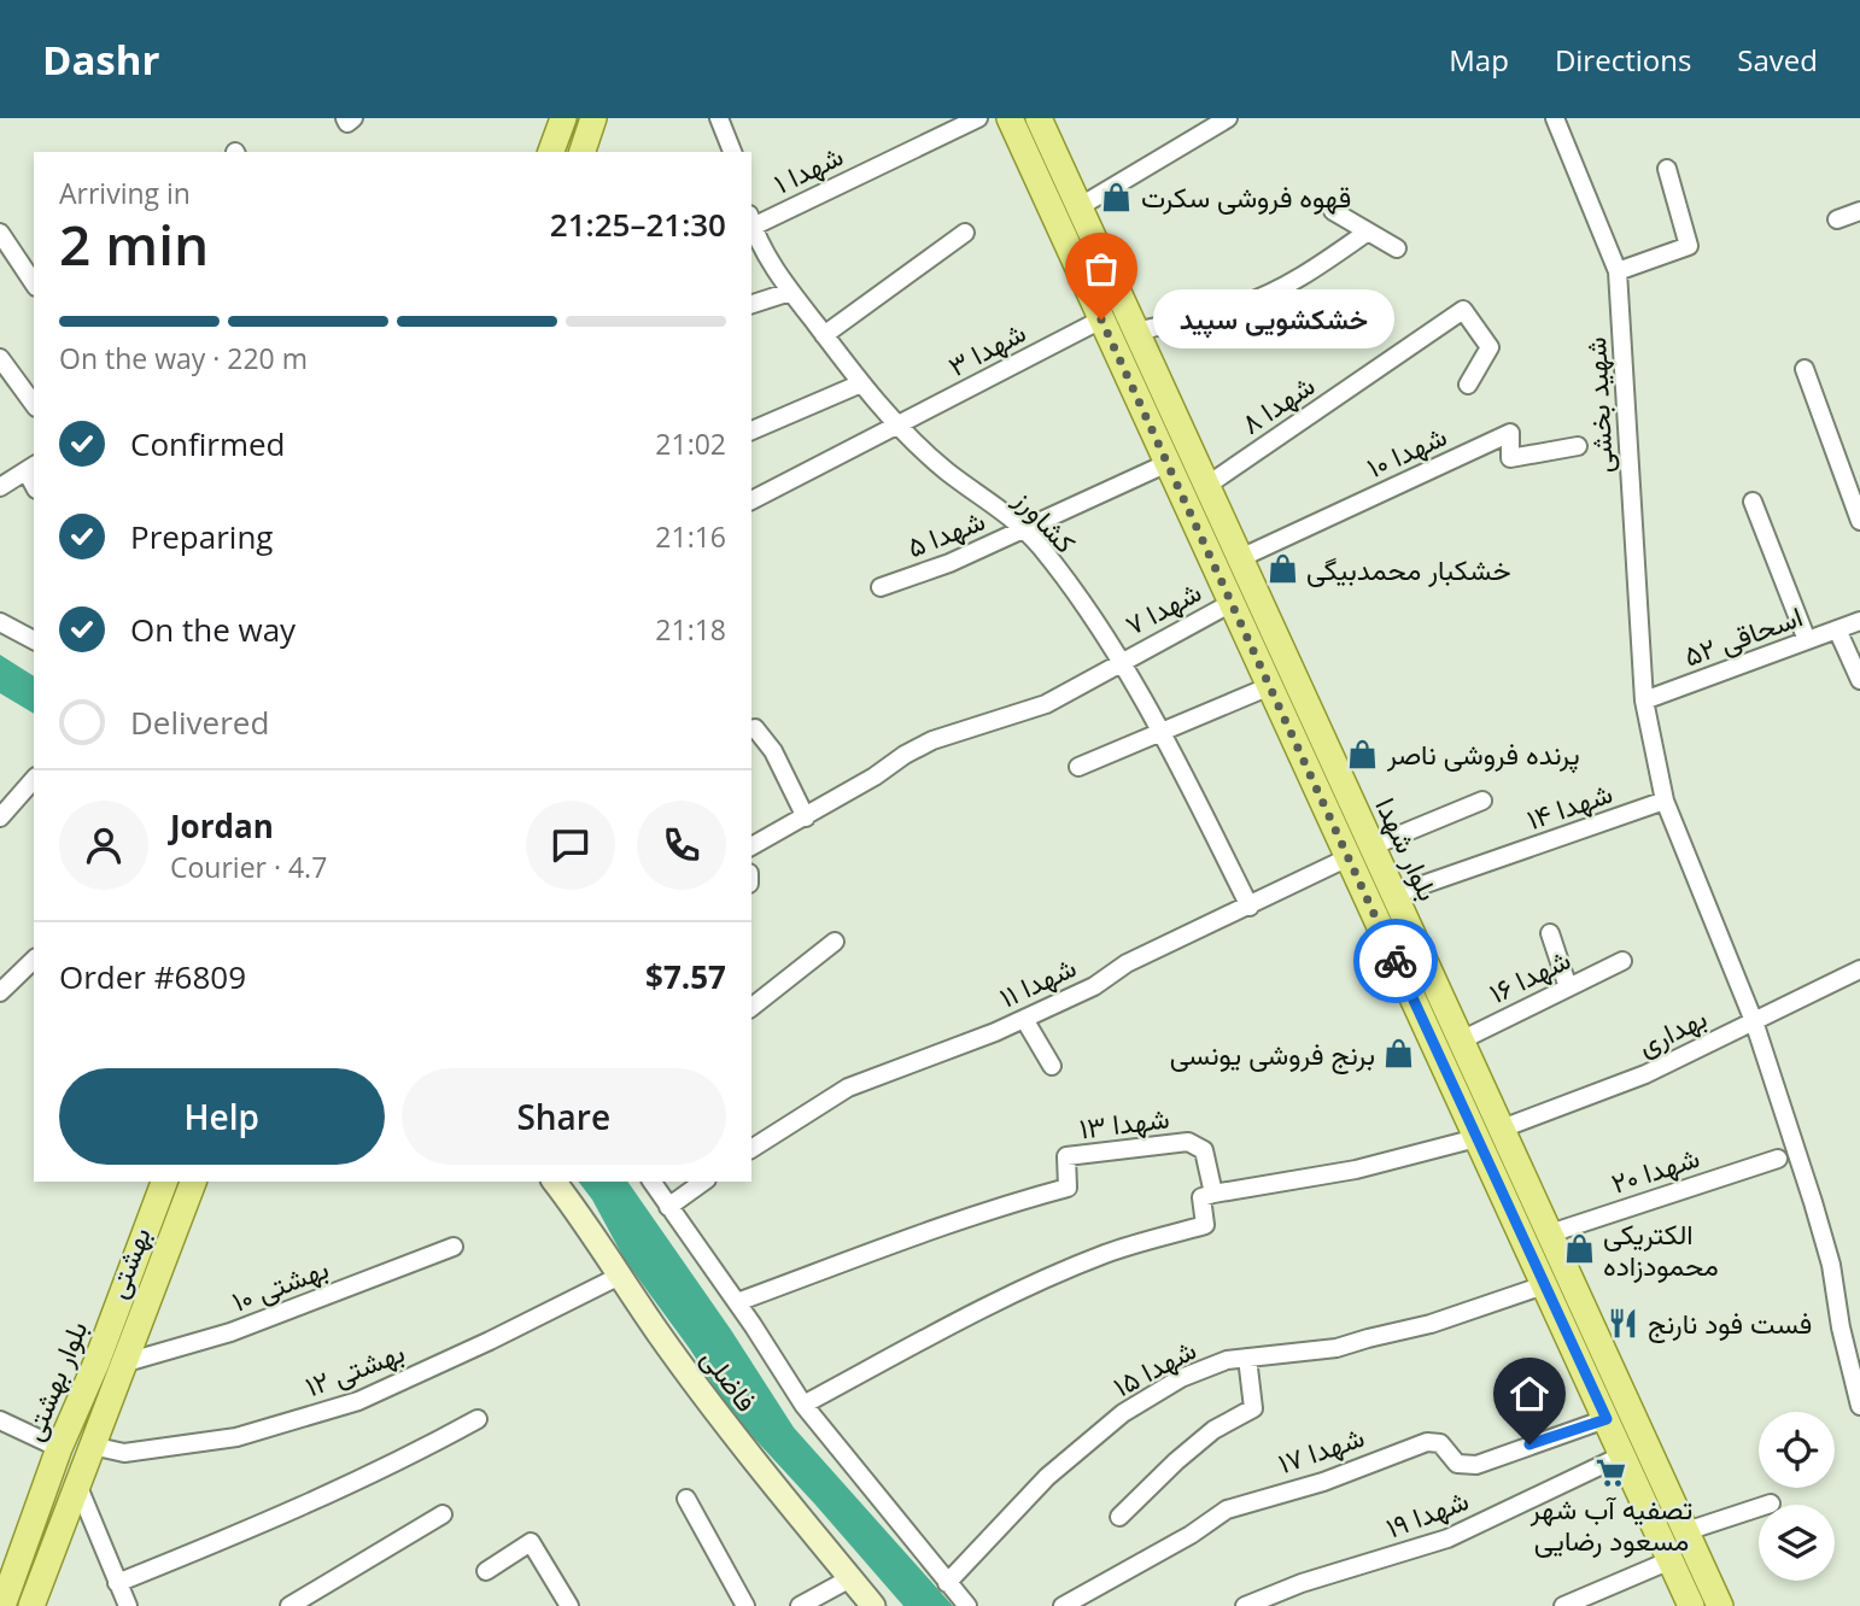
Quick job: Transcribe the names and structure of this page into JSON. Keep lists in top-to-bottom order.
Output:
{
  "streets": {
    "main road": [
      "بلوار شهدا",
      "بهشتی",
      "فاضلی",
      "بلوار بهشتی"
    ],
    "street": [
      "شهدا ۱",
      "شهدا ۳",
      "شهدا ۸",
      "شهید بخشی",
      "شهدا ۱۰",
      "کشاورز",
      "شهدا ۵",
      "شهدا ۷",
      "اسحاقی ۵۲",
      "شهدا ۱۴",
      "شهدا ۱۶",
      "شهدا ۱۱",
      "بهداری",
      "شهدا ۱۳",
      "شهدا ۲۰",
      "بهشتی ۱۰",
      "شهدا ۱۵",
      "بهشتی ۱۲",
      "شهدا ۱۷",
      "شهدا ۱۹"
    ]
  },
  "crossings": [
    ["شهدا ۱", "کشاورز"],
    ["شهدا ۳", "کشاورز"],
    ["شهدا ۳", "بلوار شهدا"],
    ["شهدا ۸", "بلوار شهدا"],
    ["شهید بخشی", "اسحاقی ۵۲"],
    ["شهدا ۱۰", "بلوار شهدا"],
    ["کشاورز", "شهدا ۵"],
    ["کشاورز", "شهدا ۷"],
    ["کشاورز", "شهدا ۱۱"],
    ["شهدا ۵", "بلوار شهدا"],
    ["شهدا ۷", "بلوار شهدا"],
    ["شهدا ۱۴", "بلوار شهدا"],
    ["بلوار شهدا", "شهدا ۱۶"],
    ["بلوار شهدا", "شهدا ۱۱"],
    ["بلوار شهدا", "بهداری"],
    ["بلوار شهدا", "شهدا ۲۰"],
    ["بلوار شهدا", "شهدا ۱۵"],
    ["بلوار شهدا", "شهدا ۱۷"],
    ["بلوار شهدا", "شهدا ۱۹"],
    ["بهشتی", "بهشتی ۱۰"],
    ["بهشتی", "بهشتی ۱۲"],
    ["بهشتی ۱۲", "فاضلی"]
  ],
  "places": {
    "shop": [
      "قهوه فروشی سکرت",
      "خشکبار محمدبیگی",
      "پرنده فروشی ناصر",
      "برنج فروشی یونسی",
      "الکتریکی محمودزاده"
    ],
    "other": ["خشکشویی سپید"],
    "restaurant": ["فست فود نارنج"],
    "supermarket": ["تصفیه آب شهر مسعود رضایی"]
  },
  "page": {
    "header": "Dashr",
    "nav": ["Map", "Directions", "Saved"],
    "heading": ["2 min", "Arriving in", "21:25–21:30"],
    "panel": [
      "Jordan",
      "Courier · 4.7",
      "Order #6809",
      "$7.57"
    ],
    "bubble": "خشکشویی سپید",
    "bar": "On the way · 220 m",
    "list": [
      ["Confirmed", "21:02"],
      ["Preparing", "21:16"],
      ["On the way", "21:18"],
      "Delivered"
    ],
    "buttons": ["Help", "Share"]
  }
}
